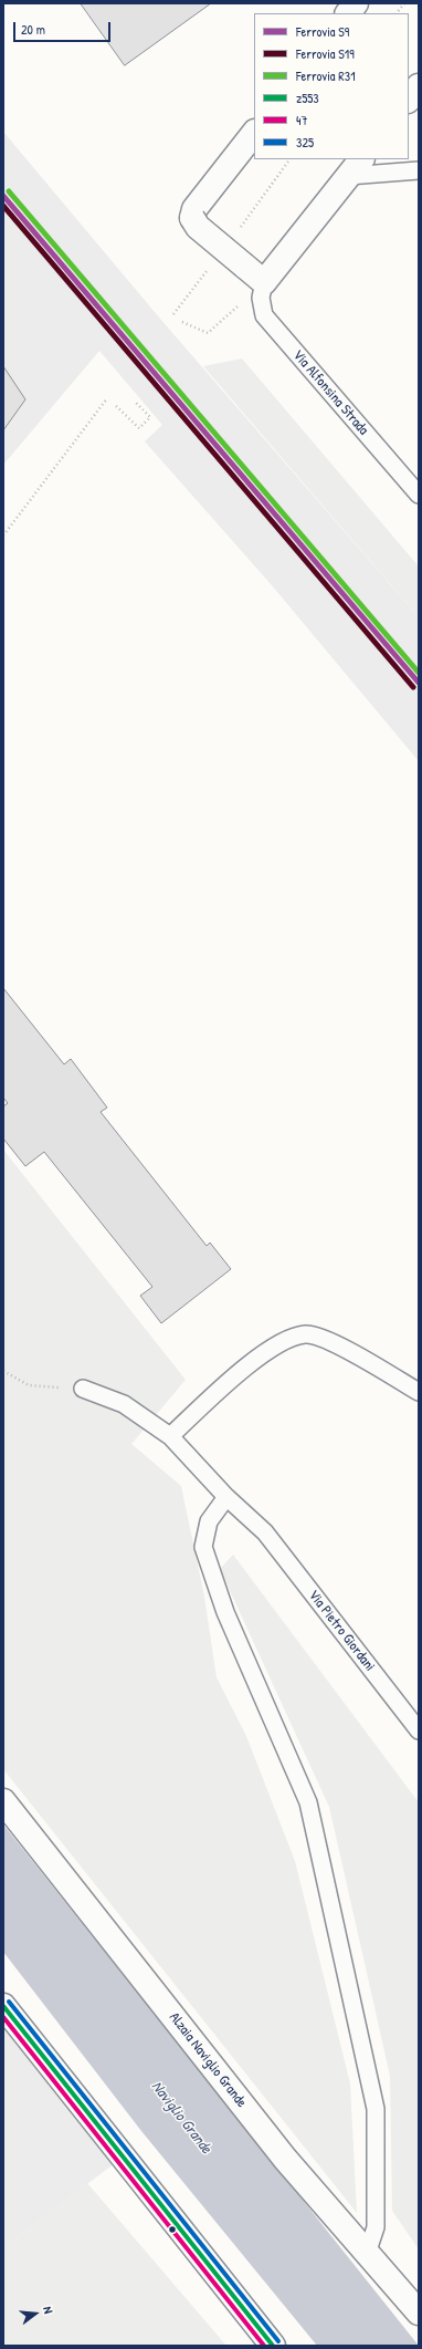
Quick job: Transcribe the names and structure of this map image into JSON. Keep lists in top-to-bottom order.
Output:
{
  "streets": {
    "street": ["Alzaia Naviglio Grande"],
    "lane": ["Via Alfonsina Strada", "Via Pietro Giordani"]
  },
  "water": ["Naviglio Grande"],
  "lines": [
    "rail line R31",
    "rail line S9",
    "rail line S19",
    "transit line 325",
    "transit line z553",
    "transit line 47"
  ],
  "legend": [
    "Ferrovia S9",
    "Ferrovia S19",
    "Ferrovia R31",
    "z553",
    "47",
    "325"
  ],
  "scale_bar": "20 m",
  "north": "right"
}
